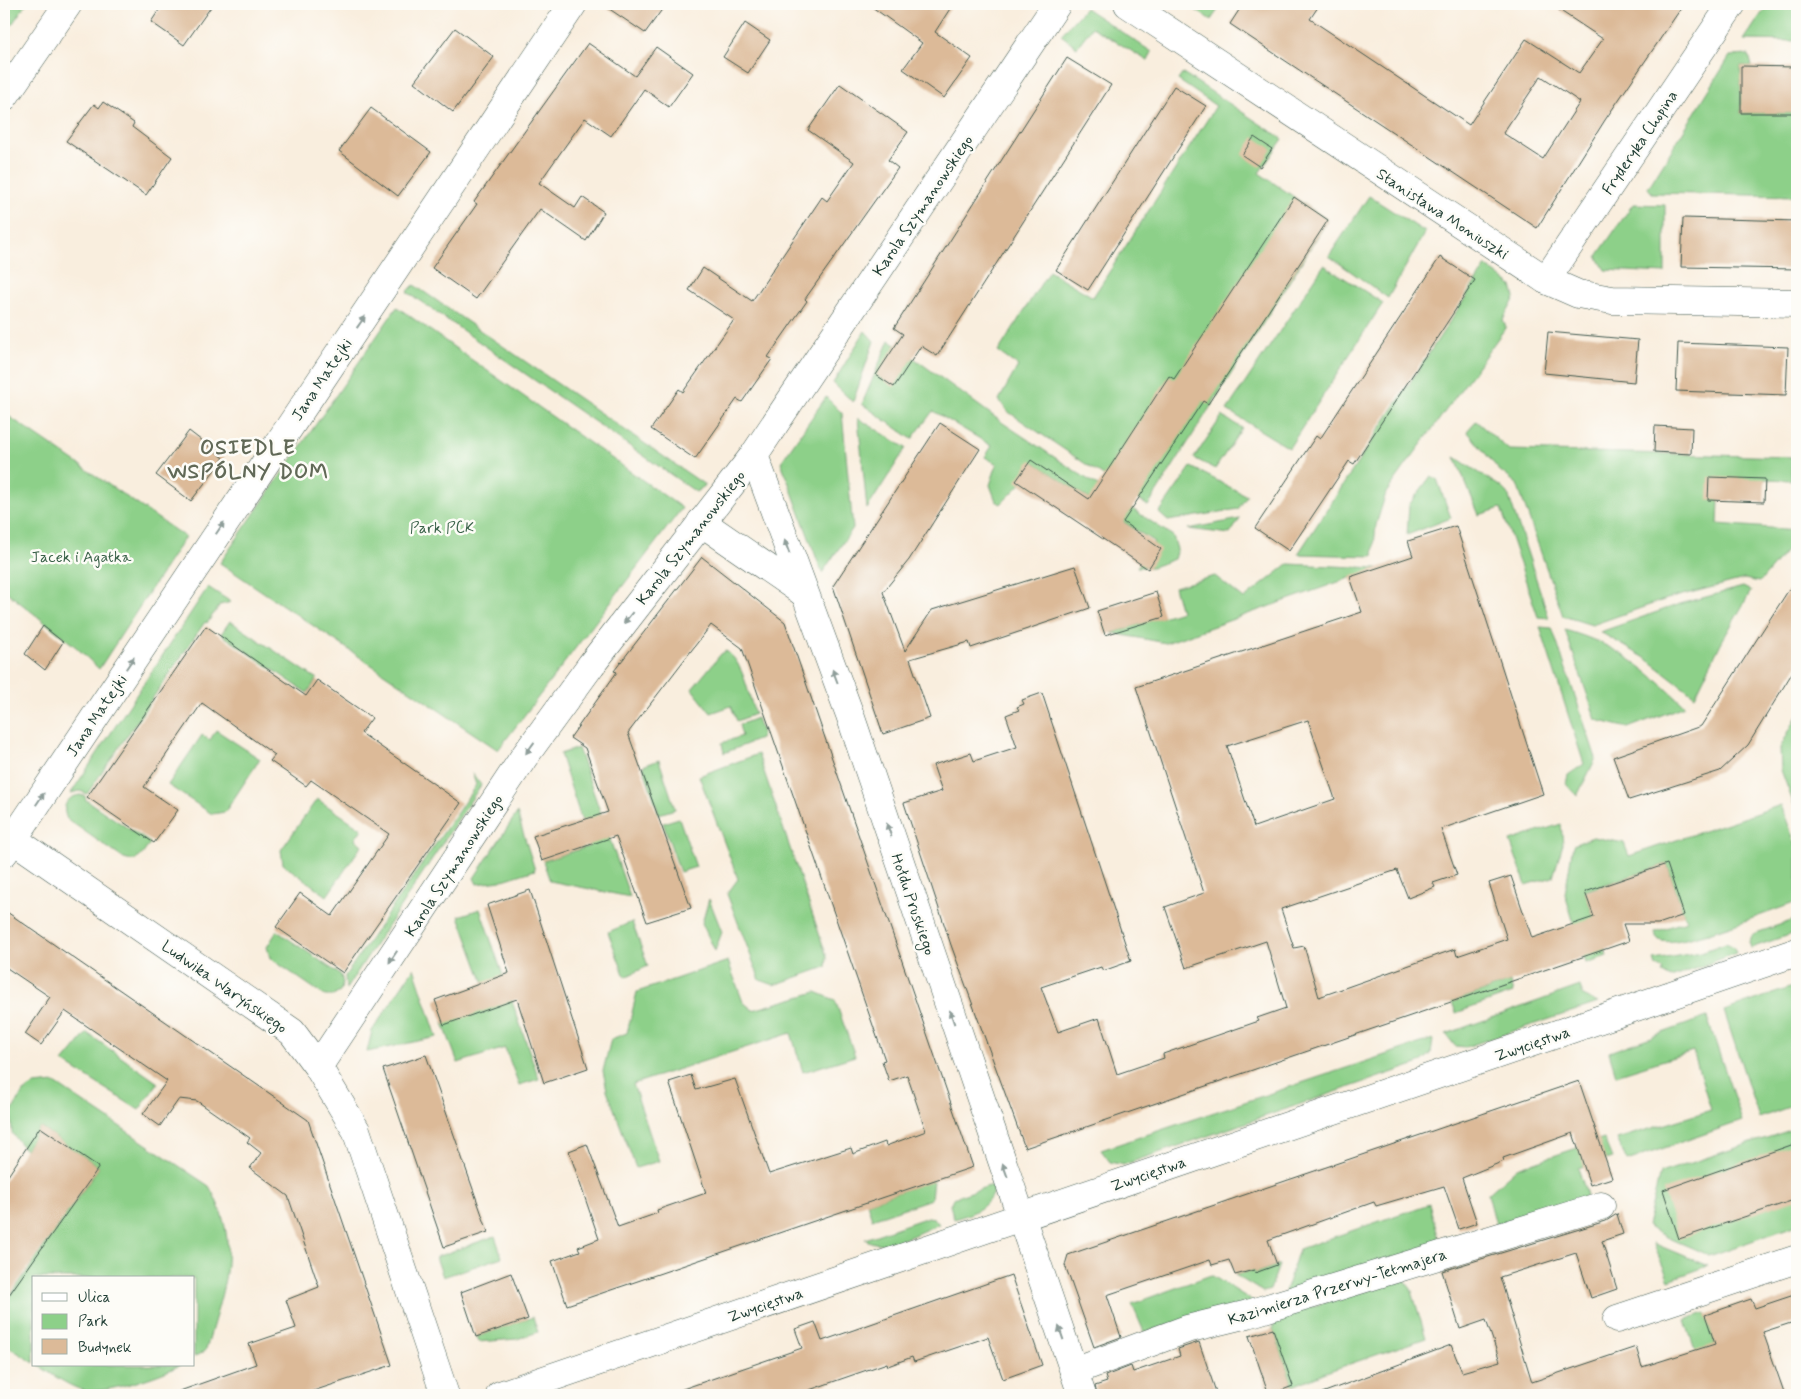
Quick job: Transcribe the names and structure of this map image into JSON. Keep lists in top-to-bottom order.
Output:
{
  "streets": {
    "street": [
      "Fryderyka Chopina",
      "Karola Szymanowskiego",
      "Stanisława Moniuszki",
      "Jana Matejki",
      "Hołdu Pruskiego",
      "Ludwika Waryńskiego",
      "Zwycięstwa",
      "Kazimierza Przerwy-Tetmajera"
    ]
  },
  "crossings": [
    ["Fryderyka Chopina", "Stanisława Moniuszki"],
    ["Karola Szymanowskiego", "Hołdu Pruskiego"],
    ["Karola Szymanowskiego", "Ludwika Waryńskiego"],
    ["Jana Matejki", "Ludwika Waryńskiego"],
    ["Hołdu Pruskiego", "Zwycięstwa"],
    ["Hołdu Pruskiego", "Kazimierza Przerwy-Tetmajera"]
  ],
  "one_way": ["Karola Szymanowskiego", "Jana Matejki", "Hołdu Pruskiego"],
  "districts": ["OSIEDLE WSPÓLNY DOM"],
  "parks": ["Park PCK", "Jacek i Agatka"],
  "legend": ["Ulica", "Park", "Budynek"]
}
